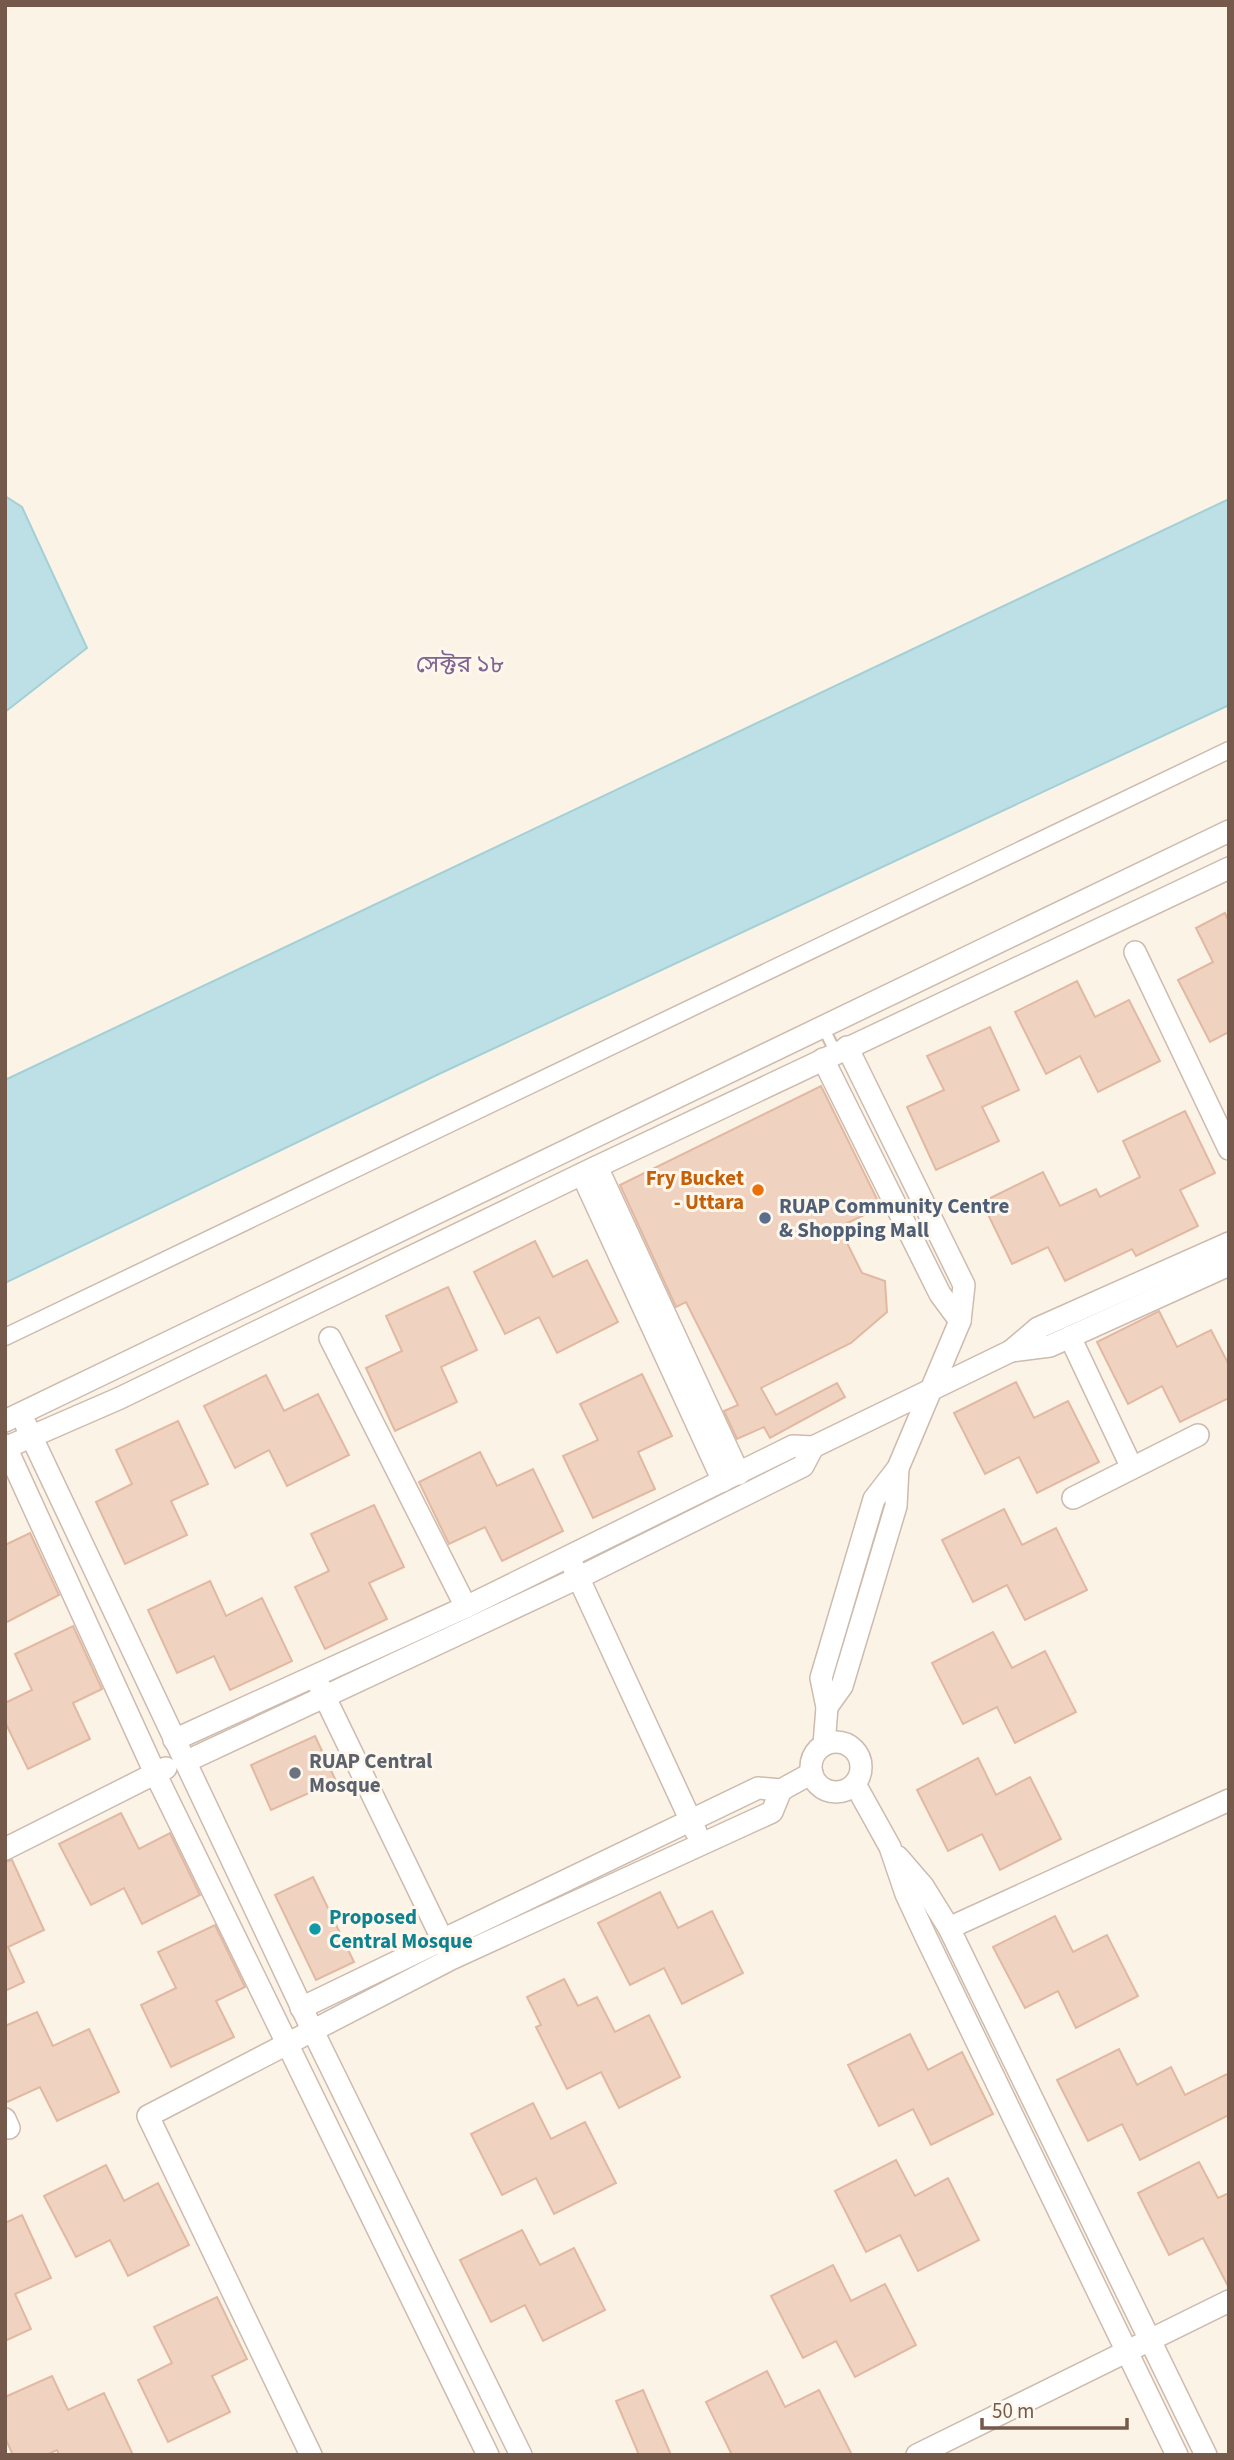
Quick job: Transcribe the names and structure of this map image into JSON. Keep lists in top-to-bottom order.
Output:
{
  "districts": ["সেক্টর ১৮"],
  "places": [
    "Fry Bucket - Uttara",
    "RUAP Community Centre & Shopping Mall",
    "RUAP Central Mosque",
    "Proposed Central Mosque"
  ],
  "scale_bar": "50 m"
}
